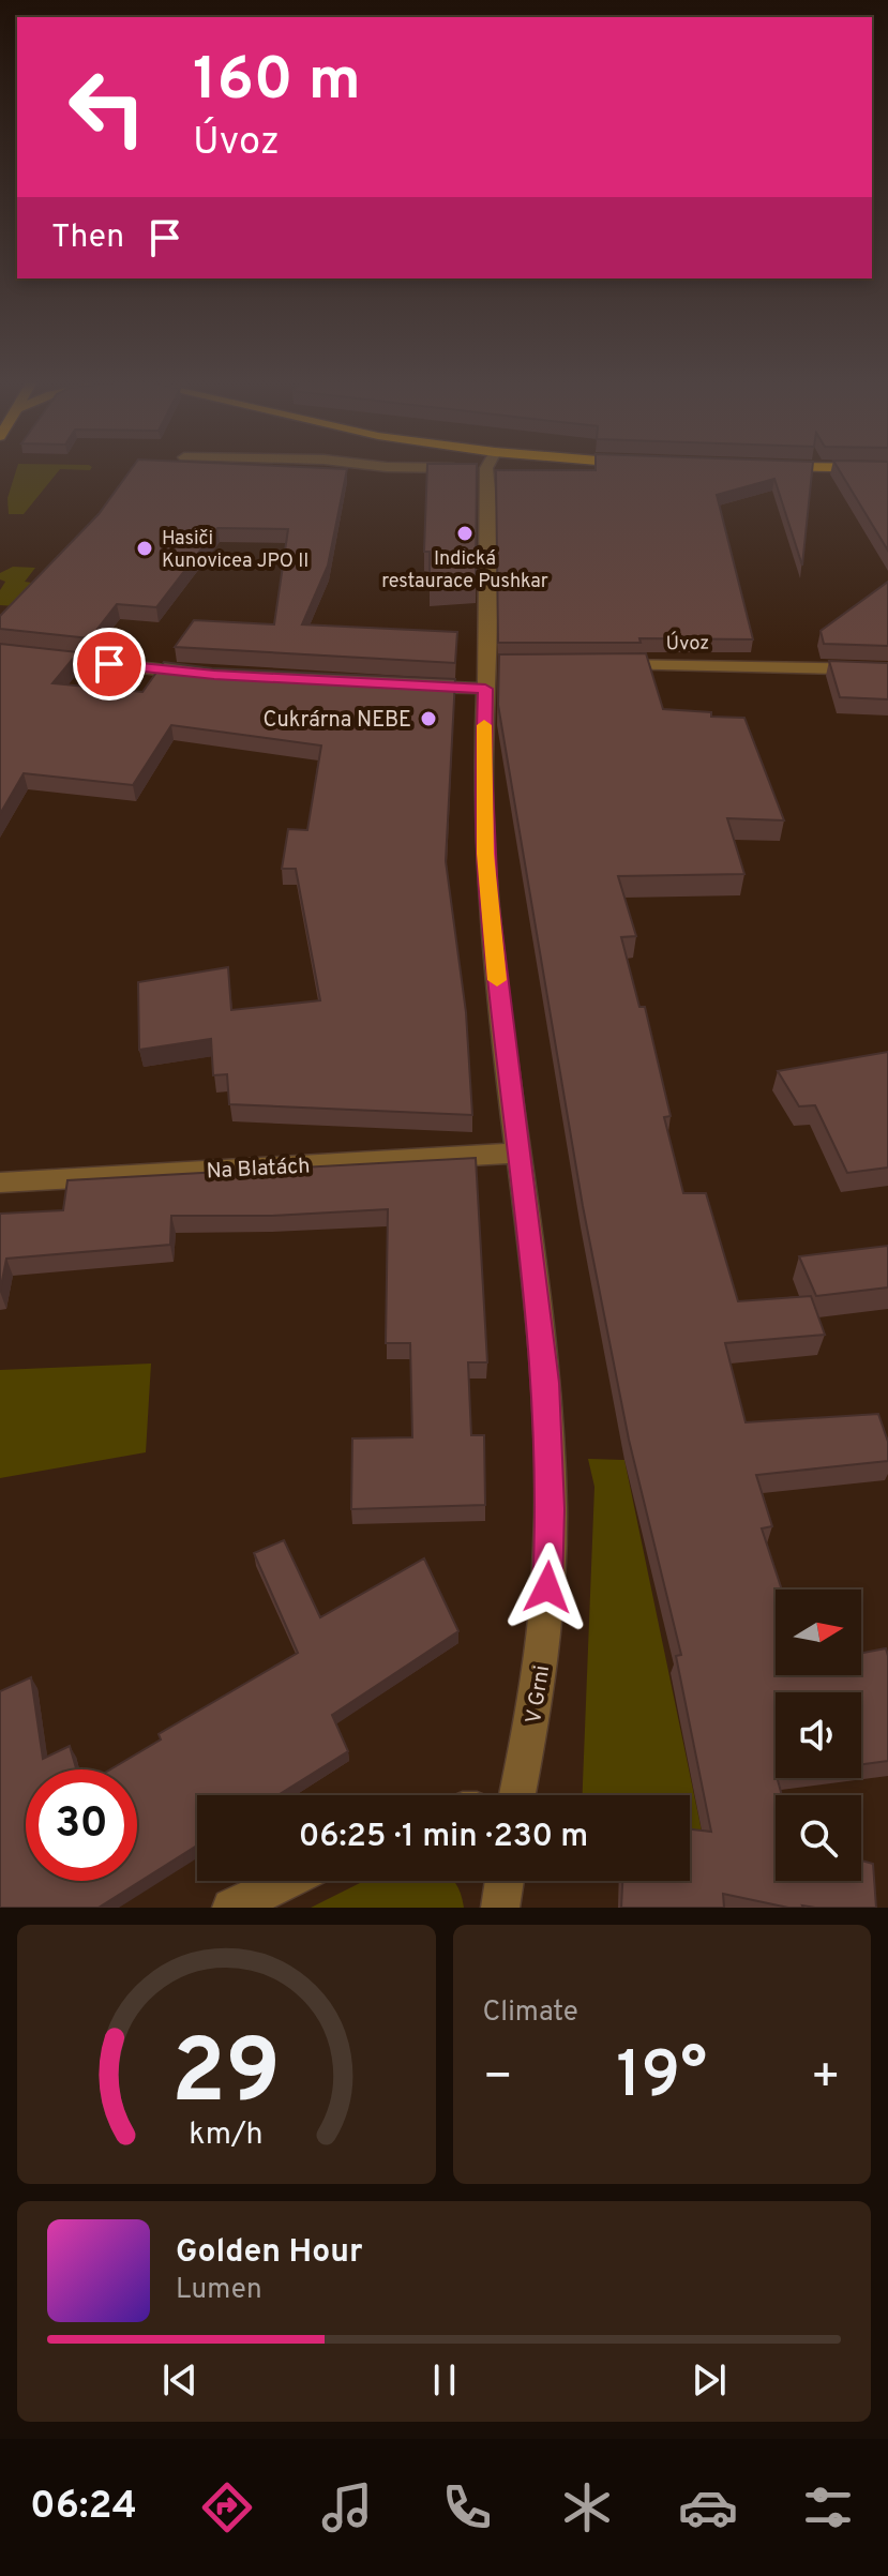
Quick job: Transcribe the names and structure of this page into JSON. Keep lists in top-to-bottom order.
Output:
{
  "streets": {
    "street": ["Úvoz", "Na Blatách", "V Grni"]
  },
  "crossings": [
    ["Na Blatách", "V Grni"]
  ],
  "places": ["Indická restaurace Pushkar", "Hasiči Kunovicea JPO II", "Cukrárna NEBE"],
  "north": "right",
  "page": {
    "turn": ["160 m", "Úvoz"],
    "then": "Then",
    "limit": "30",
    "trip": "06:25 · 1 min · 230 m",
    "tile": "Climate",
    "heat": ["−", "19°", "+"],
    "song": ["Golden Hour", "Lumen"],
    "tabs": "06:24",
    "gauge": ["29", "km/h"]
  }
}
